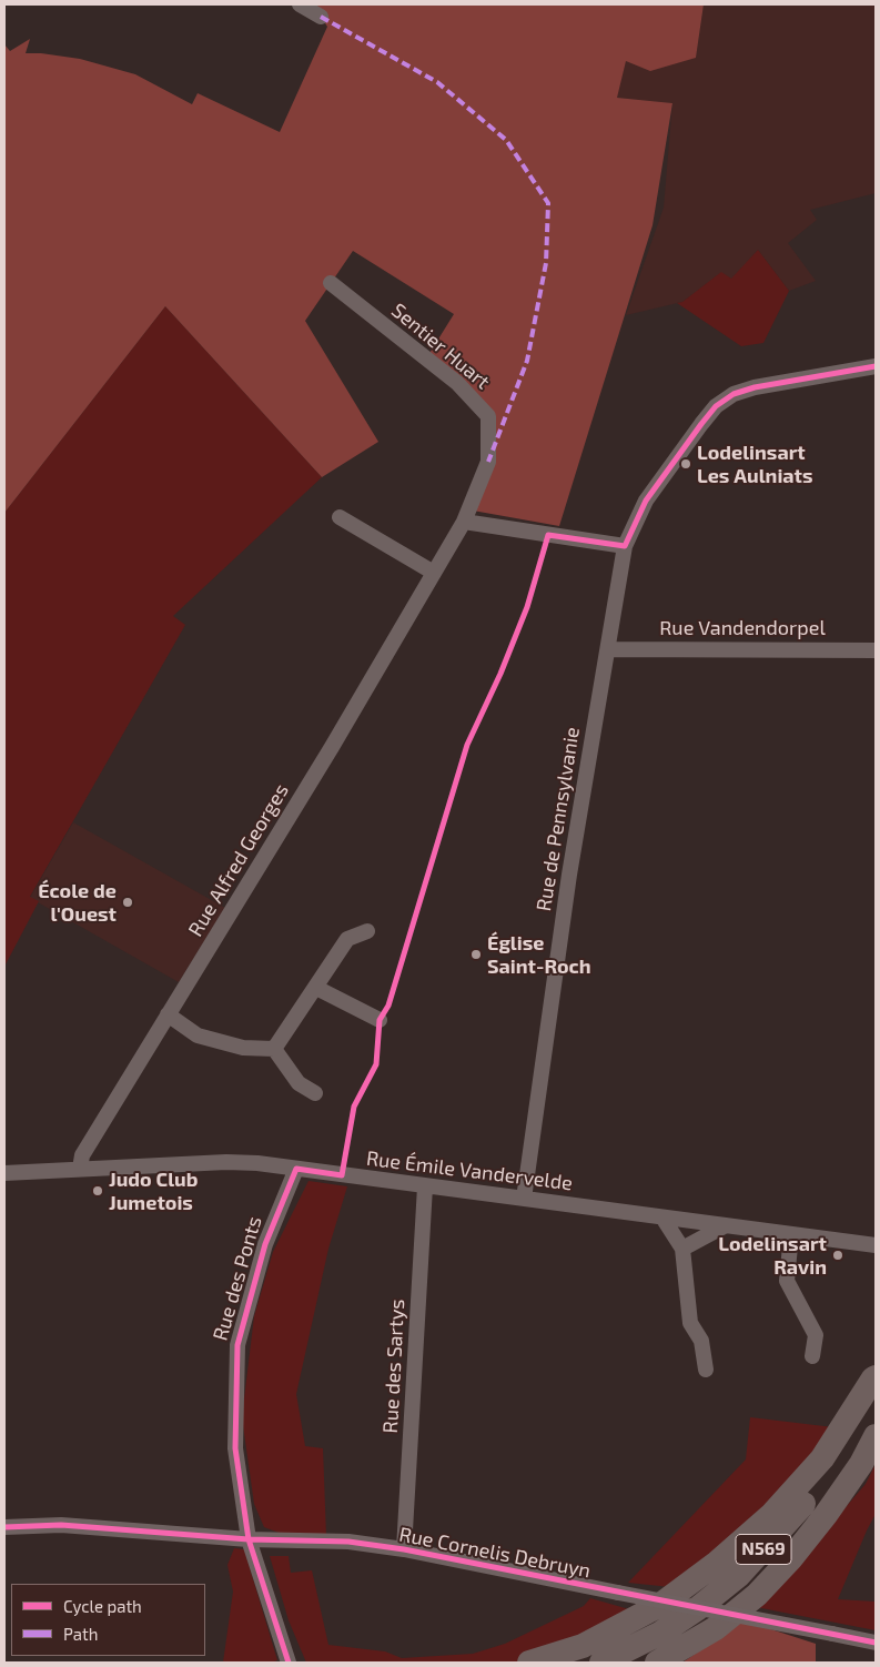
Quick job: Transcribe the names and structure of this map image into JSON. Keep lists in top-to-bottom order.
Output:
{
  "streets": {
    "highway": ["N569"],
    "street": [
      "Sentier Huart",
      "Rue Vandendorpel",
      "Rue de Pennsylvanie",
      "Rue Alfred Georges",
      "Rue Émile Vandervelde",
      "Rue des Ponts",
      "Rue des Sartys",
      "Rue Cornelis Debruyn"
    ]
  },
  "crossings": [
    ["Sentier Huart", "Rue Alfred Georges"],
    ["Rue Vandendorpel", "Rue de Pennsylvanie"],
    ["Rue de Pennsylvanie", "Rue Émile Vandervelde"],
    ["Rue Alfred Georges", "Rue Émile Vandervelde"],
    ["Rue Émile Vandervelde", "Rue des Ponts"],
    ["Rue Émile Vandervelde", "Rue des Sartys"],
    ["Rue des Ponts", "Rue Cornelis Debruyn"],
    ["Rue des Sartys", "Rue Cornelis Debruyn"]
  ],
  "places": [
    "Lodelinsart Les Aulniats",
    "École de l'Ouest",
    "Église Saint-Roch",
    "Judo Club Jumetois",
    "Lodelinsart Ravin"
  ],
  "legend": ["Cycle path", "Path"]
}
